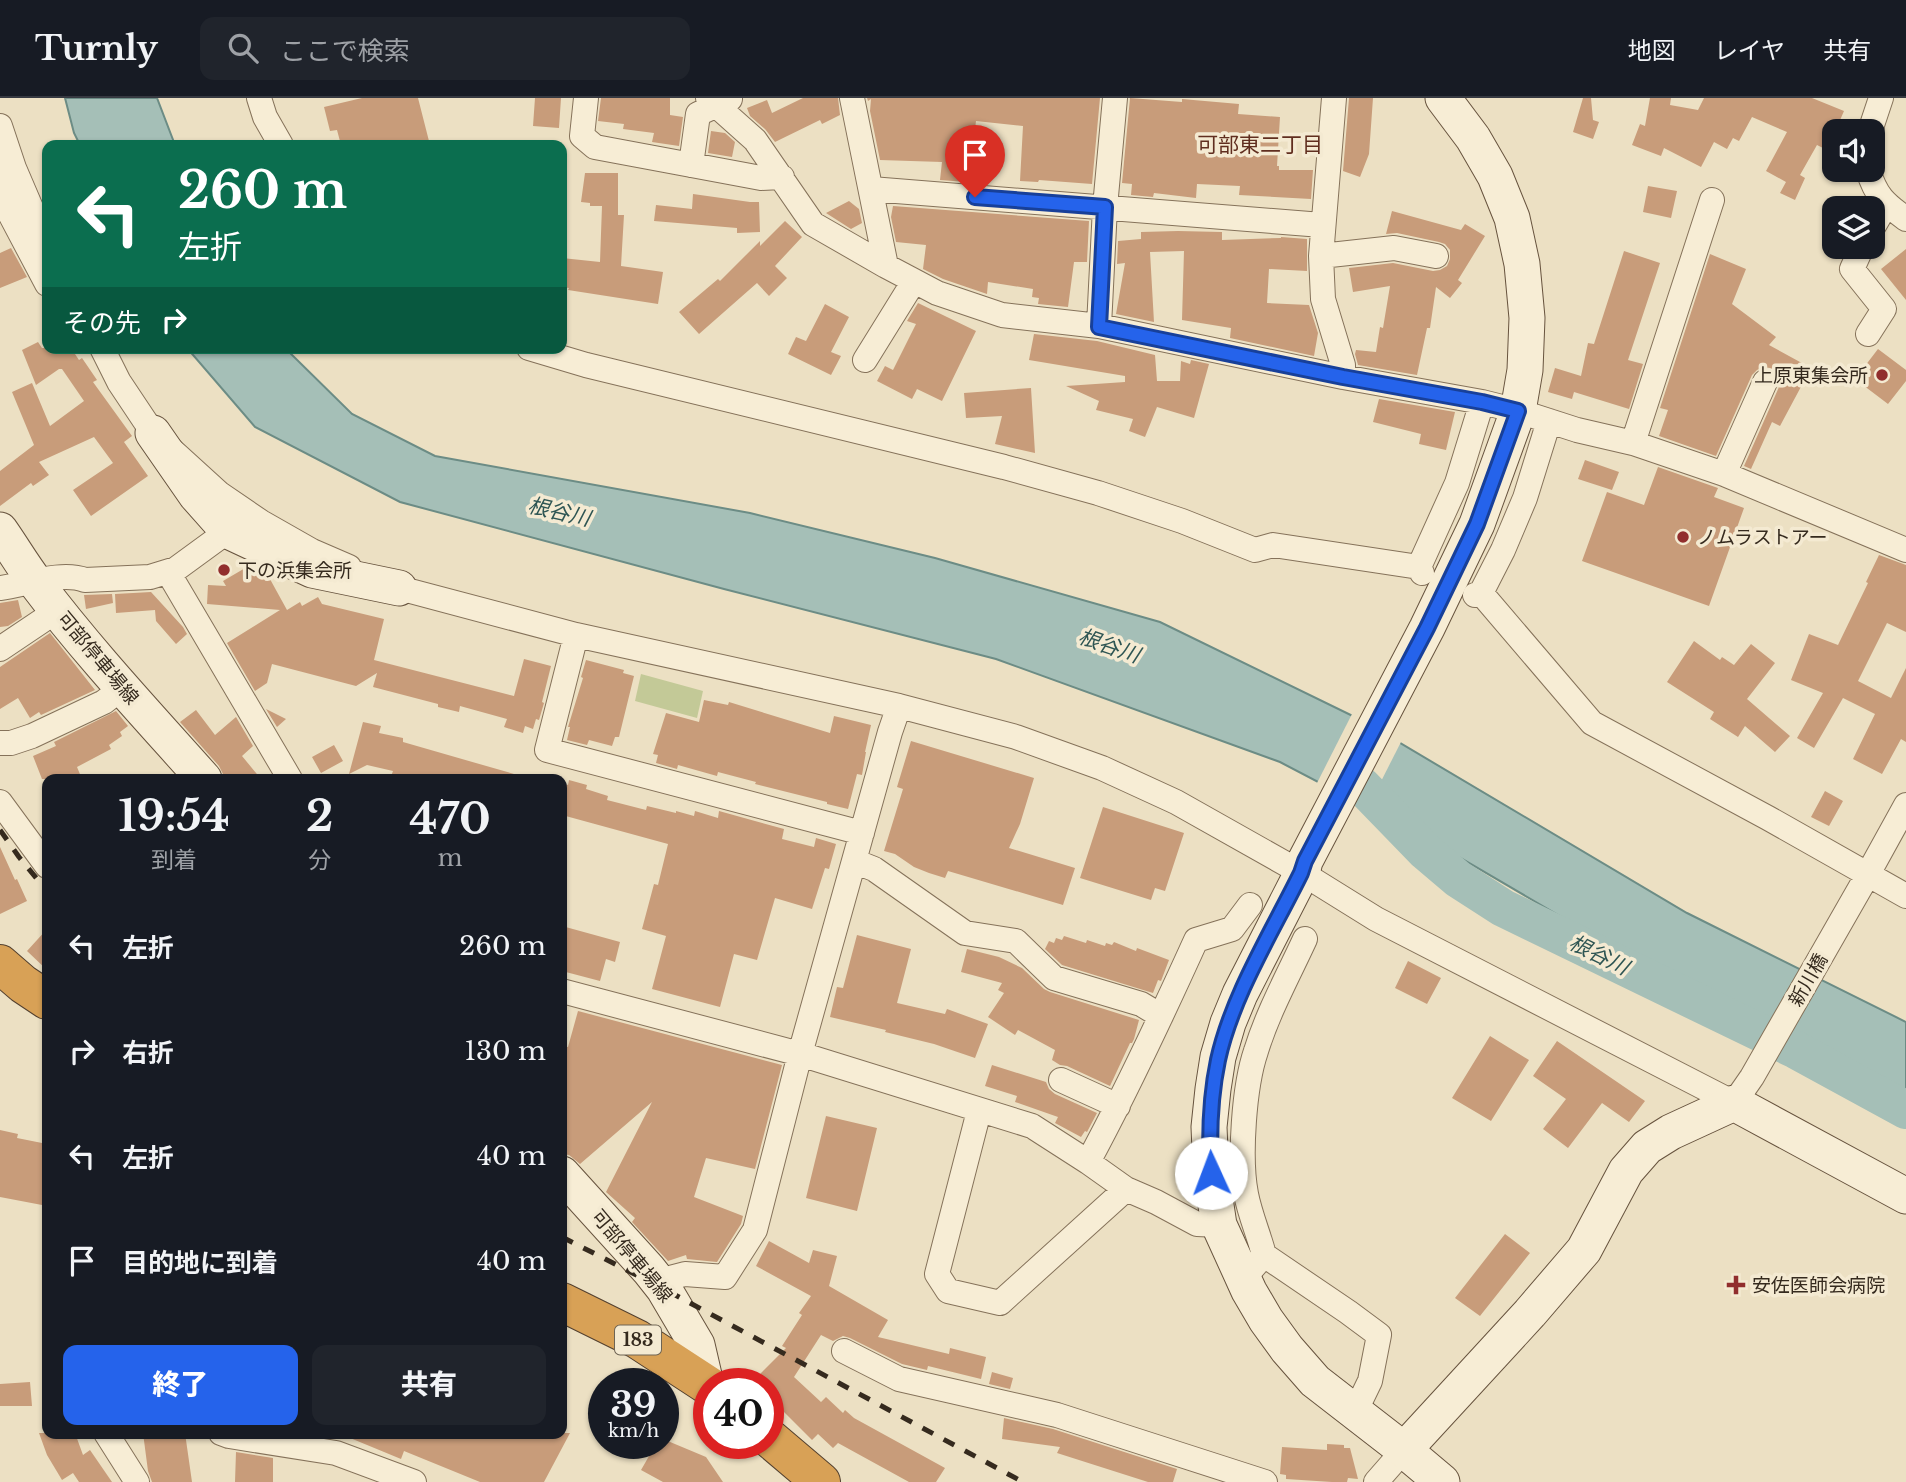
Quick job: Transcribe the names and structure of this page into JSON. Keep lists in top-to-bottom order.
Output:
{
  "streets": {
    "highway": ["183"],
    "street": ["可部停車場線", "新川橋"]
  },
  "districts": ["可部東二丁目"],
  "water": ["根谷川"],
  "places": {
    "other": ["上原東集会所", "ノムラストアー", "下の浜集会所"],
    "health": ["安佐医師会病院"]
  },
  "page": {
    "header": "Turnly",
    "search": "ここで検索",
    "nav": ["地図", "レイヤ", "共有"],
    "turn": ["260 m", "左折"],
    "then": "その先",
    "eta": [
      "19:54",
      "到着",
      "2",
      "分",
      "470",
      "m"
    ],
    "list": [
      {
        "name": "左折",
        "value": "260 m"
      },
      {
        "name": "右折",
        "value": "130 m"
      },
      {
        "name": "左折",
        "value": "40 m"
      },
      {
        "name": "目的地に到着",
        "value": "40 m"
      }
    ],
    "buttons": ["終了", "共有"],
    "speed": "39 km/h",
    "limit": "40"
  }
}
